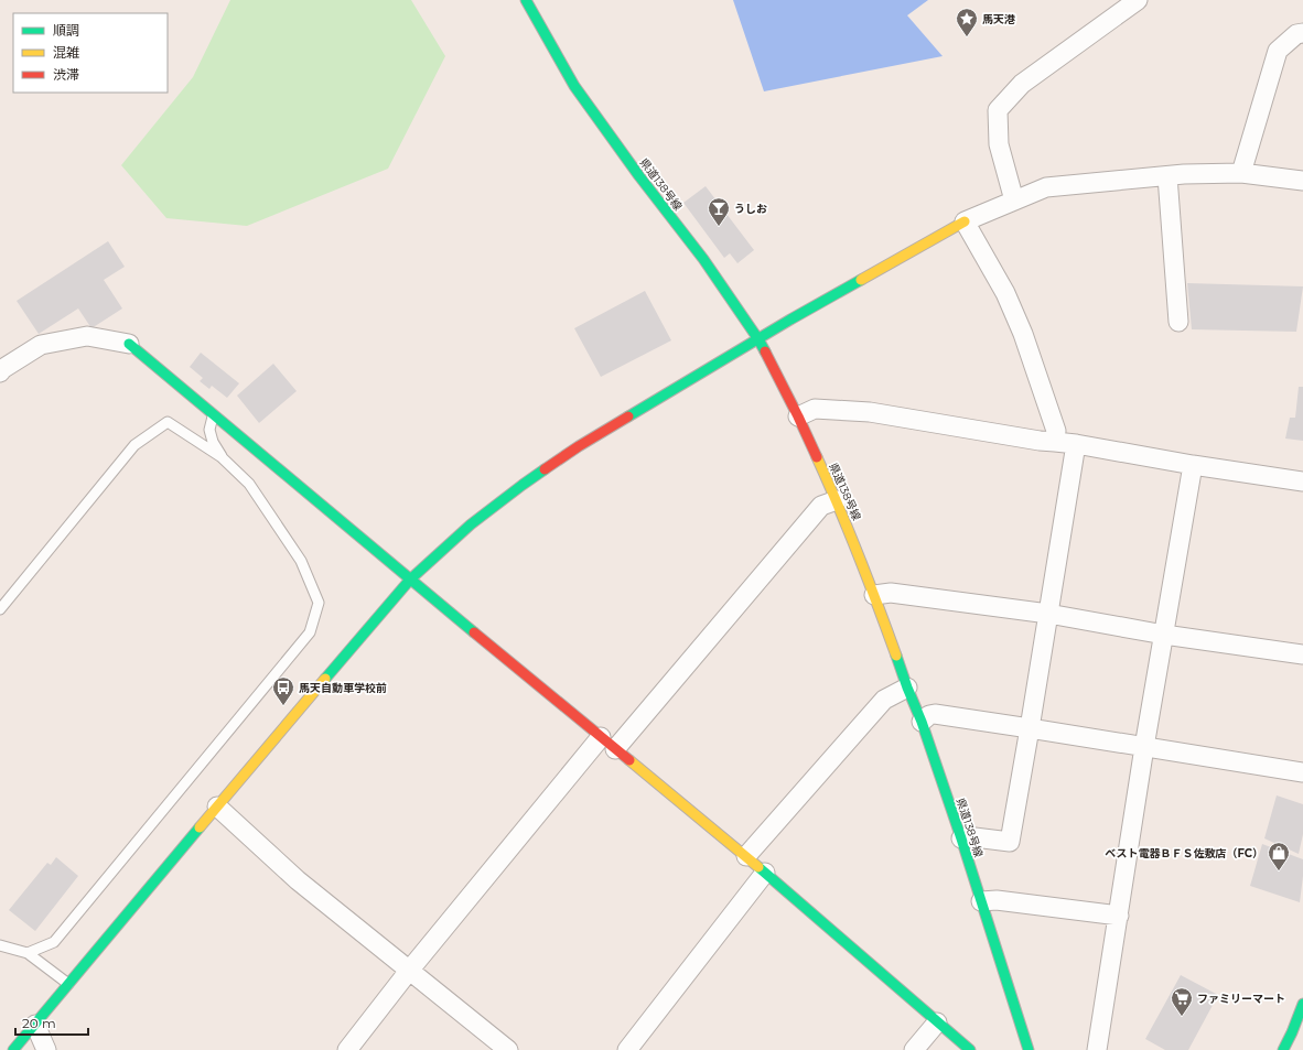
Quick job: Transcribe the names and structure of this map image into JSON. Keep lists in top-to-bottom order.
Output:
{
  "streets": {
    "main road": ["県道138号線"]
  },
  "places": {
    "place": ["馬天港"],
    "bar": ["うしお"],
    "bus stop": ["馬天自動車学校前"],
    "shop": ["ベスト電器ＢＦＳ佐敷店（FC）"],
    "supermarket": ["ファミリーマート"]
  },
  "legend": ["順調", "混雑", "渋滞"],
  "scale_bar": "20 m"
}
